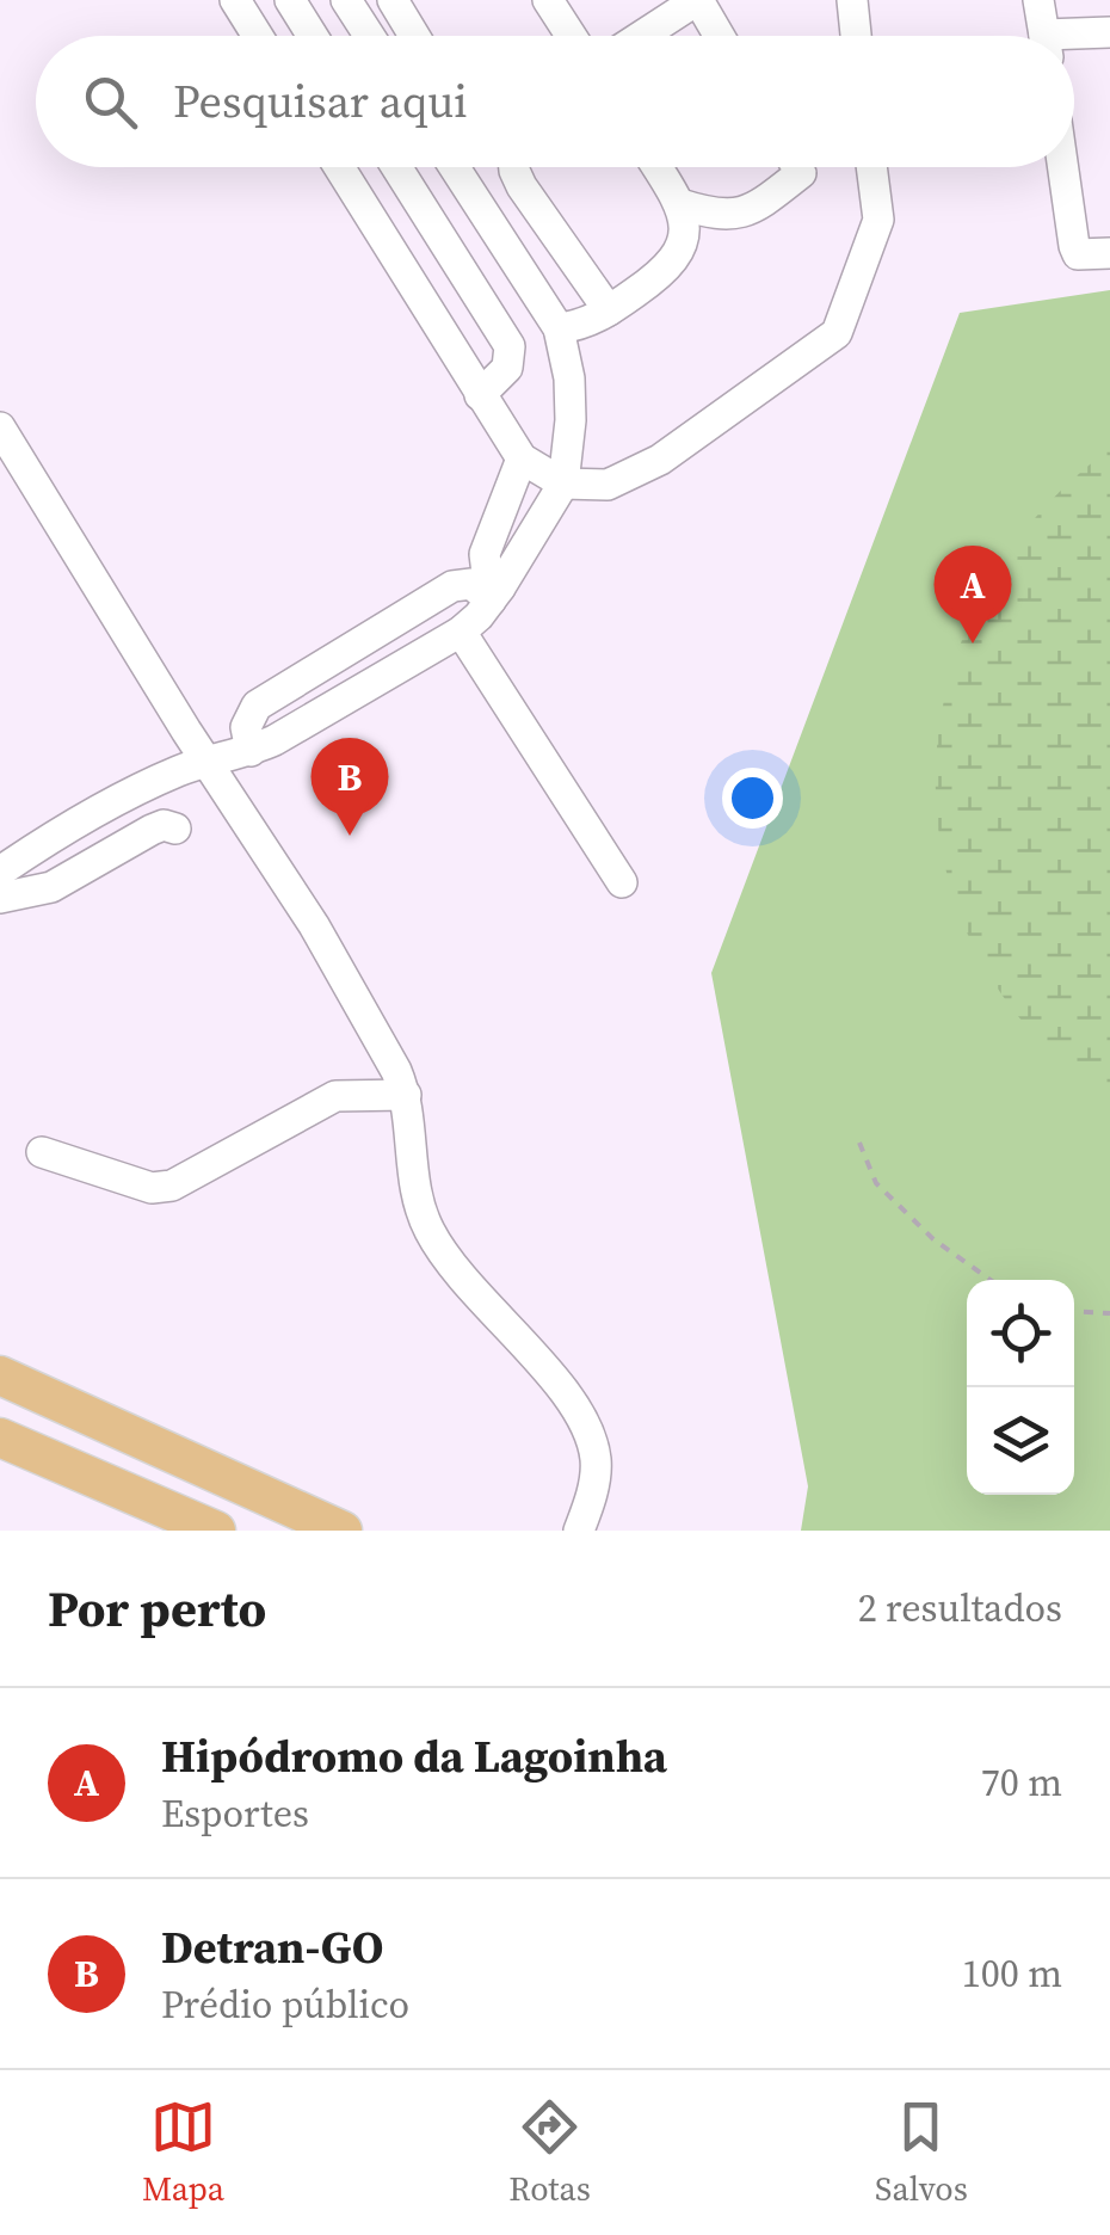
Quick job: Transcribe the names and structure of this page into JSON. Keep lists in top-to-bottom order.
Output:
{
  "page": {
    "search": "Pesquisar aqui",
    "pins": ["A", "B"],
    "heading": ["Por perto", "2 resultados"],
    "list": [
      {
        "mark": "A",
        "name": "Hipódromo da Lagoinha",
        "note": "Esportes",
        "value": "70 m"
      },
      {
        "mark": "B",
        "name": "Detran-GO",
        "note": "Prédio público",
        "value": "100 m"
      }
    ],
    "nav": ["Mapa", "Rotas", "Salvos"]
  }
}
